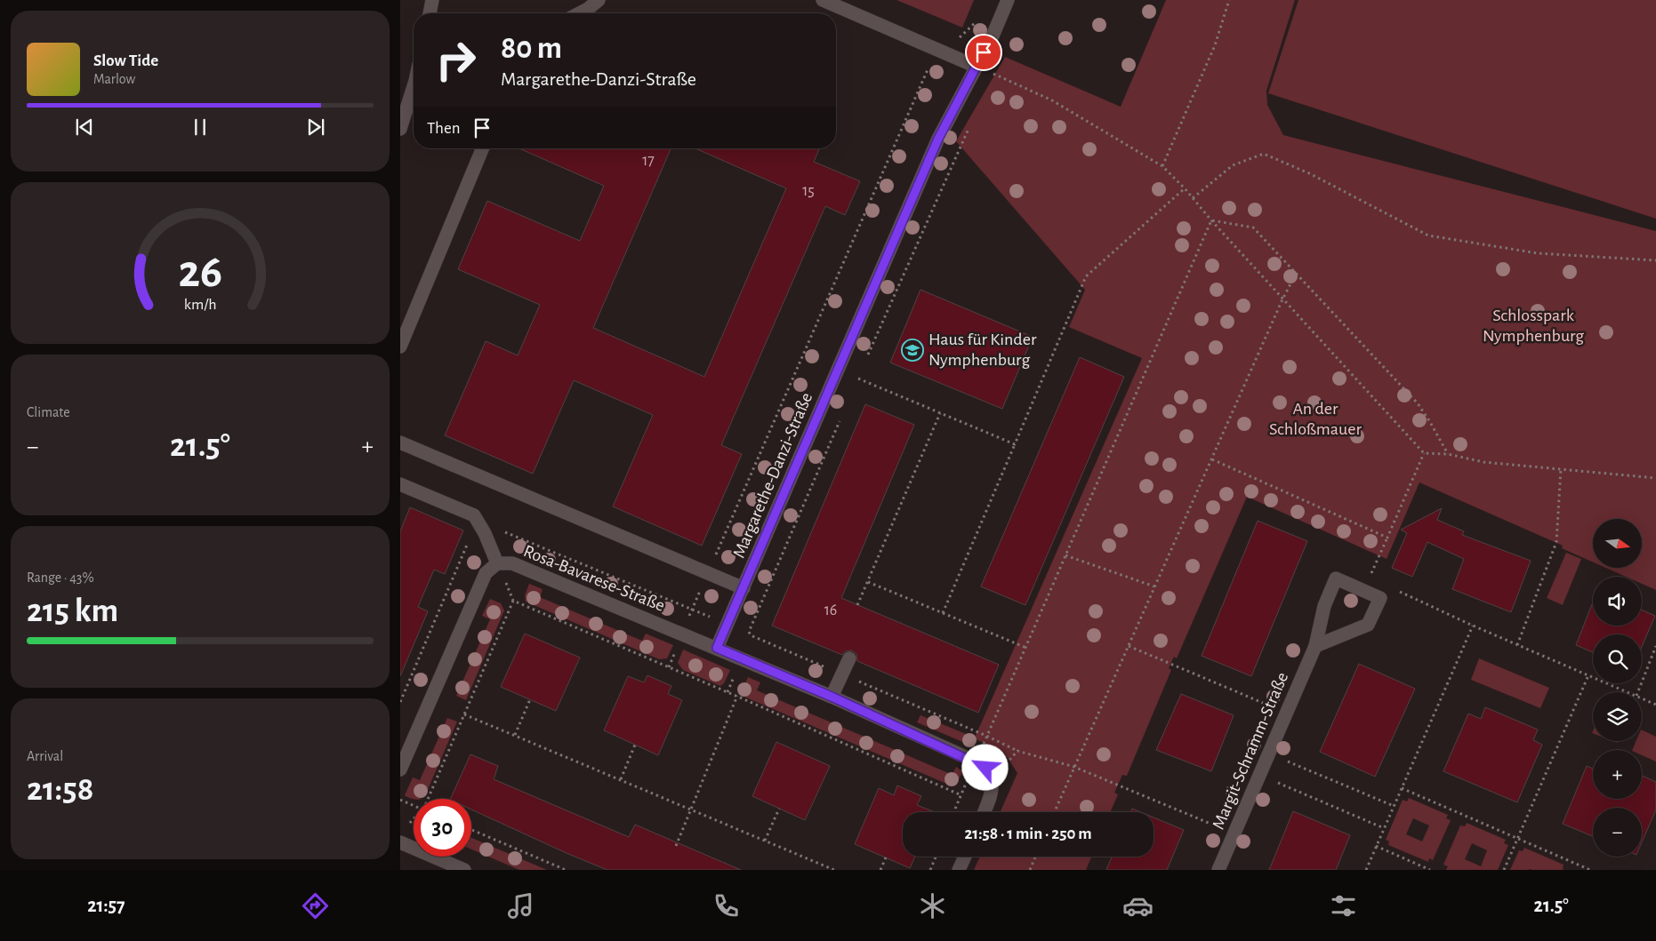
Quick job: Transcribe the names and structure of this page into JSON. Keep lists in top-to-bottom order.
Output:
{
  "streets": {
    "street": ["Margarethe-Danzi-Straße", "Rosa-Bavarese-Straße", "Margit-Schramm-Straße"]
  },
  "crossings": [
    ["Margarethe-Danzi-Straße", "Rosa-Bavarese-Straße"]
  ],
  "parks": ["Schlosspark Nymphenburg", "An der Schloßmauer"],
  "places": {
    "school or university": ["Haus für Kinder Nymphenburg"]
  },
  "house_numbers": ["17", "15", "16"],
  "north": "right",
  "page": {
    "turn": ["80 m", "Margarethe-Danzi-Straße"],
    "song": ["Slow Tide", "Marlow"],
    "then": "Then",
    "tile": [
      "Climate",
      ["Range · 43%", "215 km"],
      ["Arrival", "21:58"]
    ],
    "heat": ["−", "21.5°", "+"],
    "map_buttons": ["+", "−"],
    "limit": "30",
    "trip": "21:58 · 1 min · 250 m",
    "tabs": ["21:57", "21.5°"],
    "gauge": ["26", "km/h"]
  }
}
